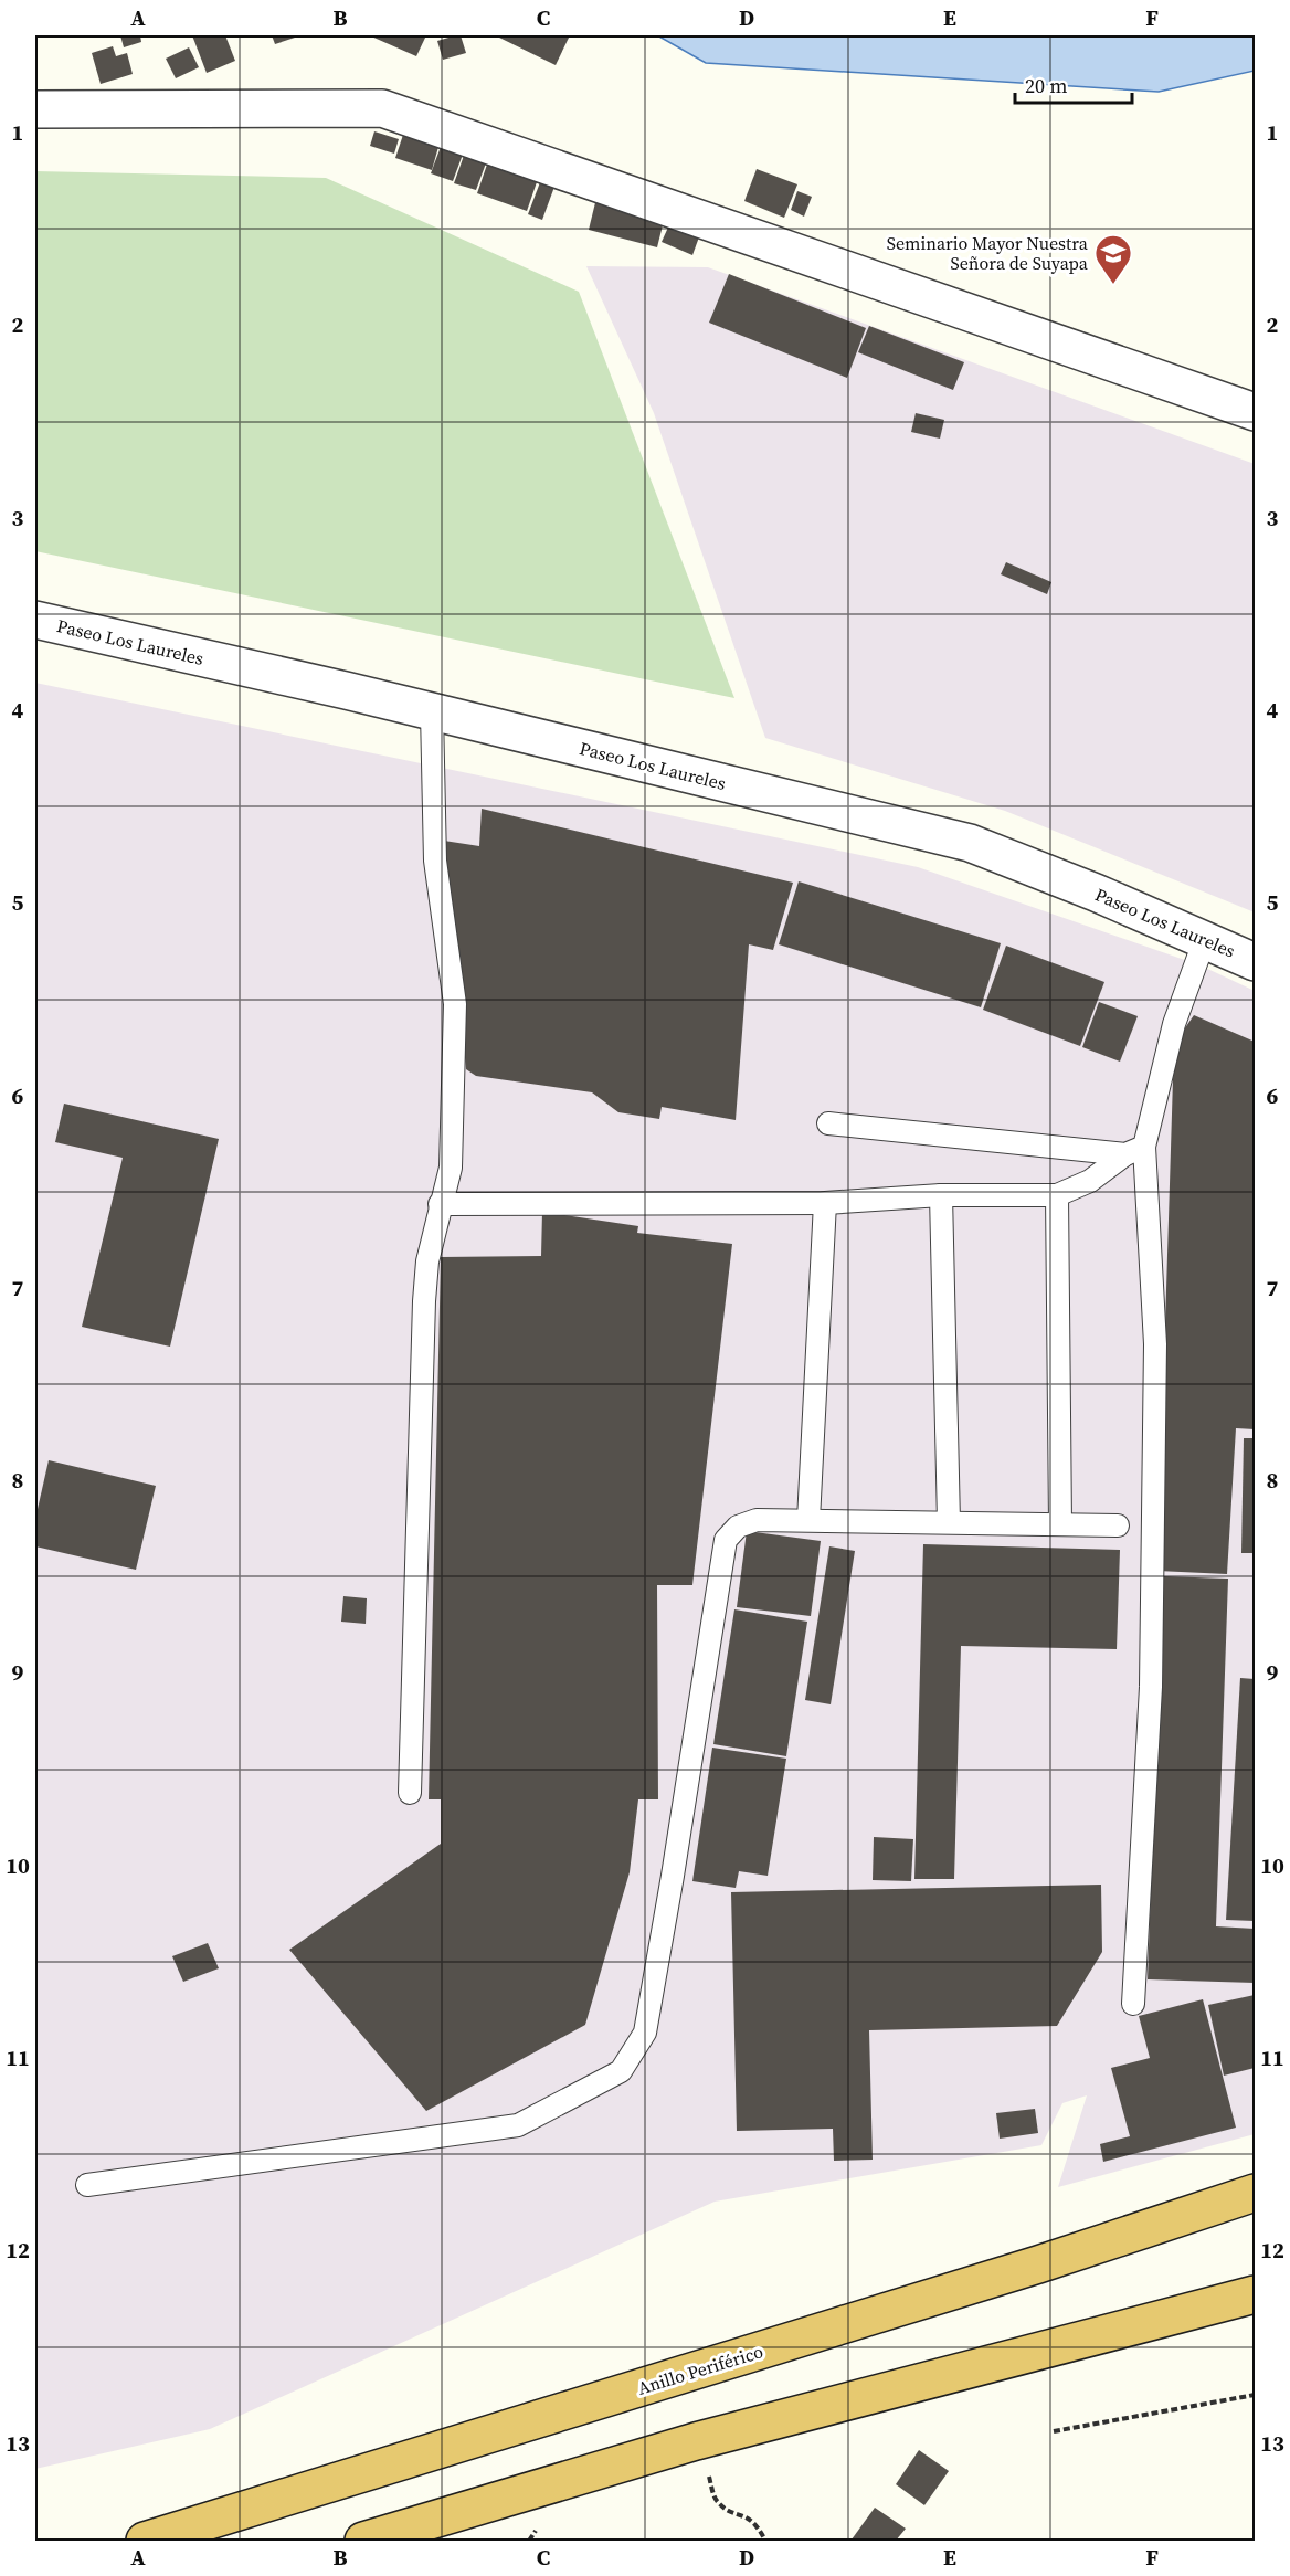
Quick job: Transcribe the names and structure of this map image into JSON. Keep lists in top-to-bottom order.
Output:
{
  "streets": {
    "highway": ["Anillo Periférico"],
    "street": ["Paseo Los Laureles"]
  },
  "places": {
    "school or university": ["Seminario Mayor Nuestra Señora de Suyapa"]
  },
  "scale_bar": "20 m",
  "grid": {
    "columns": [
      "A",
      "B",
      "C",
      "D",
      "E",
      "F"
    ],
    "rows": [
      "1",
      "2",
      "3",
      "4",
      "5",
      "6",
      "7",
      "8",
      "9",
      "10",
      "11",
      "12",
      "13"
    ]
  }
}
